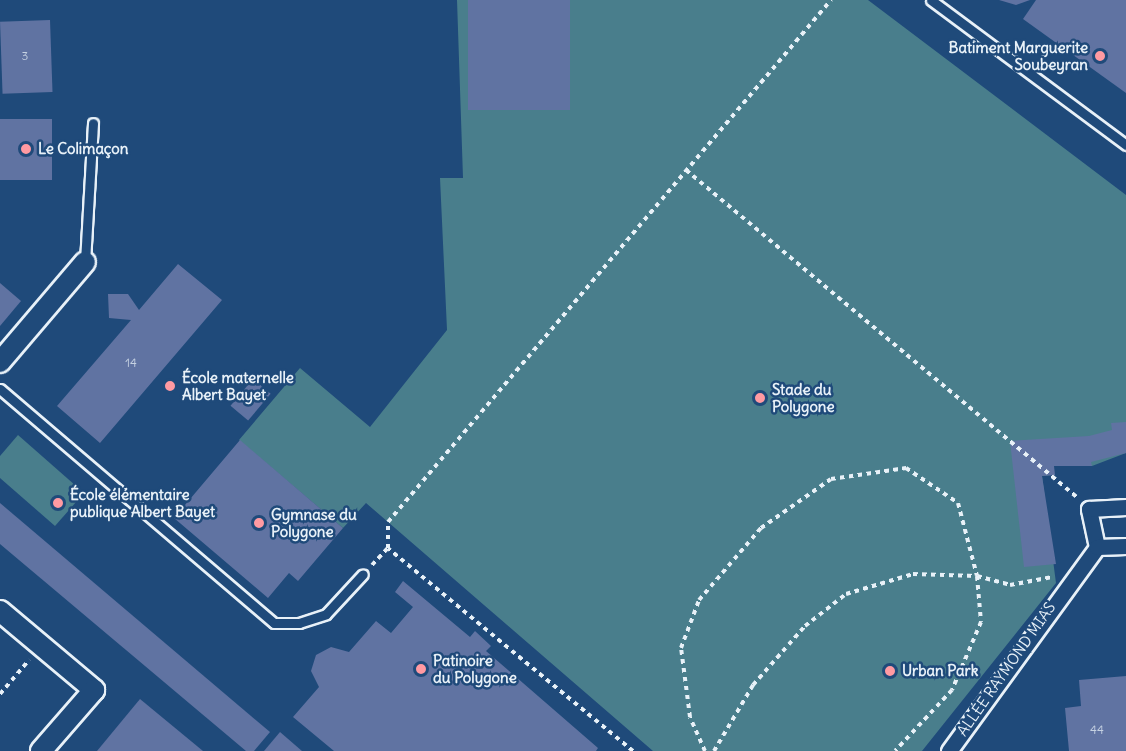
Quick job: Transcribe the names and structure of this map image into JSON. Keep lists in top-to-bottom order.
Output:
{
  "streets": {
    "street": ["ALLÉE RAYMOND MIAS"]
  },
  "places": [
    "Batiment Marguerite Soubeyran",
    "Le Colimaçon",
    "École maternelle Albert Bayet",
    "Stade du Polygone",
    "École élémentaire publique Albert Bayet",
    "Gymnase du Polygone",
    "Patinoire du Polygone",
    "Urban Park"
  ],
  "house_numbers": ["3", "14", "44"]
}
